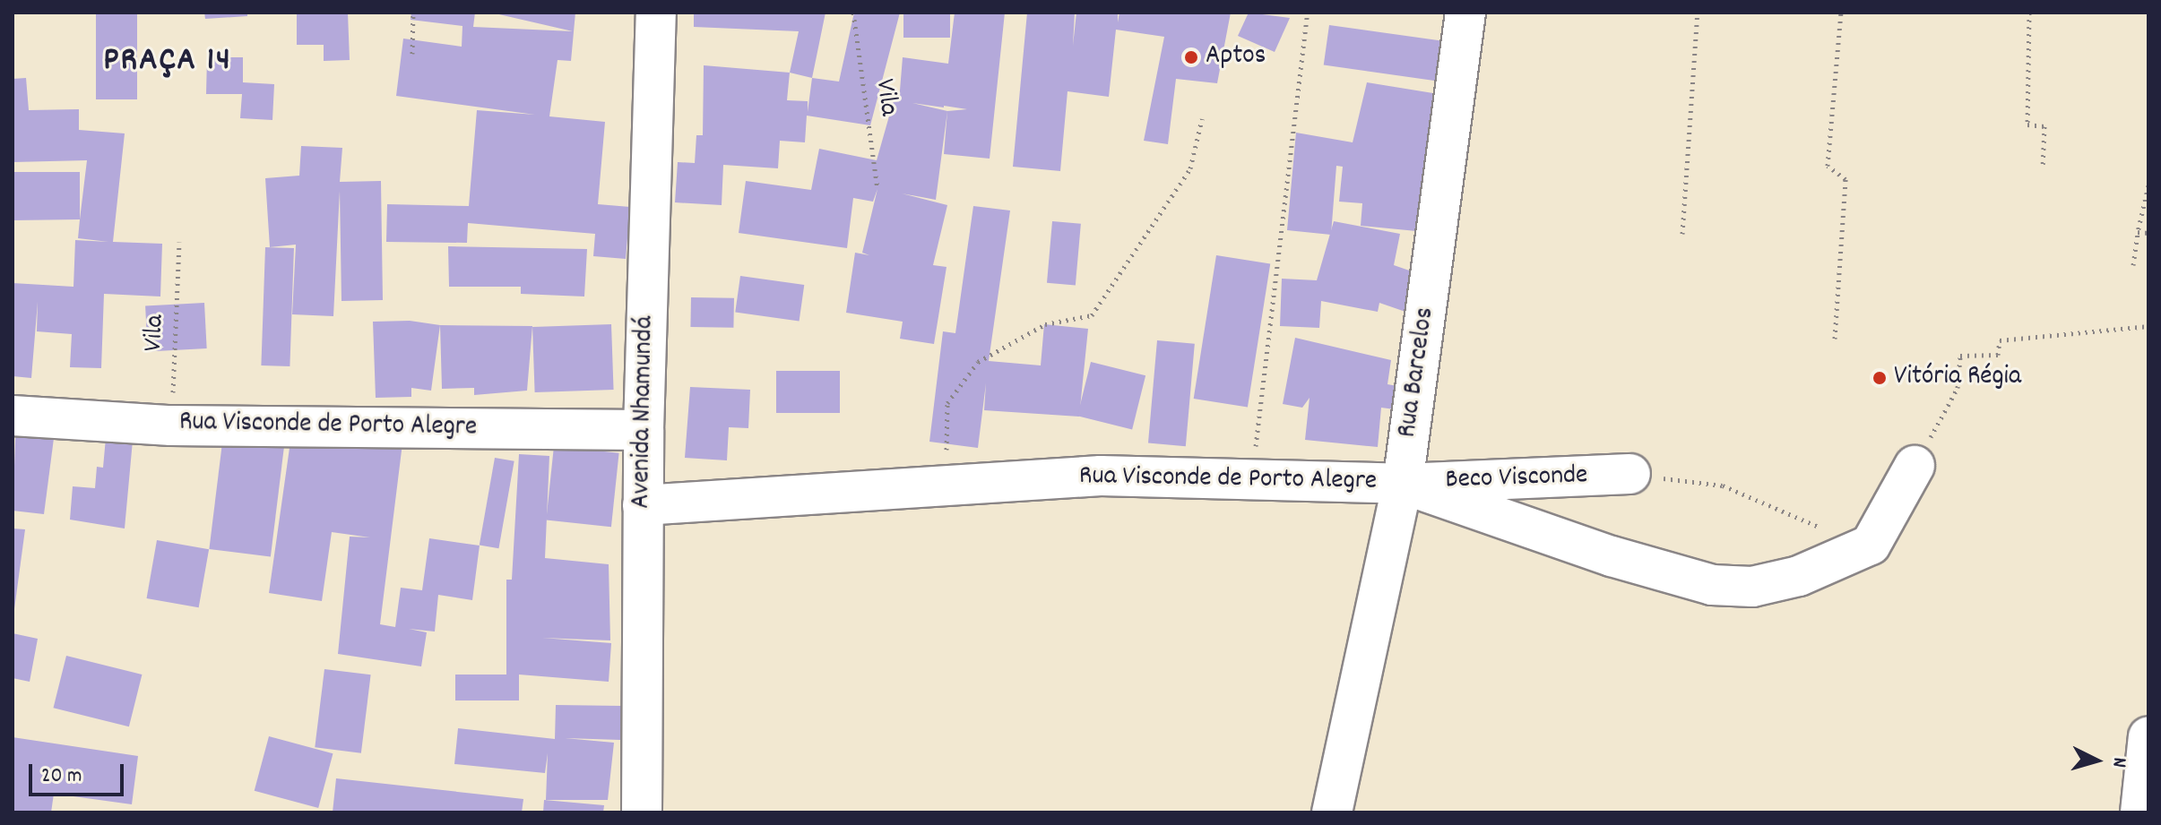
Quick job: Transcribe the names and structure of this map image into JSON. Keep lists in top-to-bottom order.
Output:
{
  "streets": {
    "street": [
      "Rua Barcelos",
      "Avenida Nhamundá",
      "Rua Visconde de Porto Alegre",
      "Beco Visconde"
    ],
    "path": ["Vila"]
  },
  "crossings": [
    ["Vila", "Rua Visconde de Porto Alegre"],
    ["Rua Barcelos", "Rua Visconde de Porto Alegre"],
    ["Rua Barcelos", "Beco Visconde"],
    ["Avenida Nhamundá", "Rua Visconde de Porto Alegre"],
    ["Rua Visconde de Porto Alegre", "Beco Visconde"]
  ],
  "districts": ["PRAÇA 14"],
  "places": ["Aptos", "Vitória Régia"],
  "scale_bar": "20 m",
  "north": "right"
}
